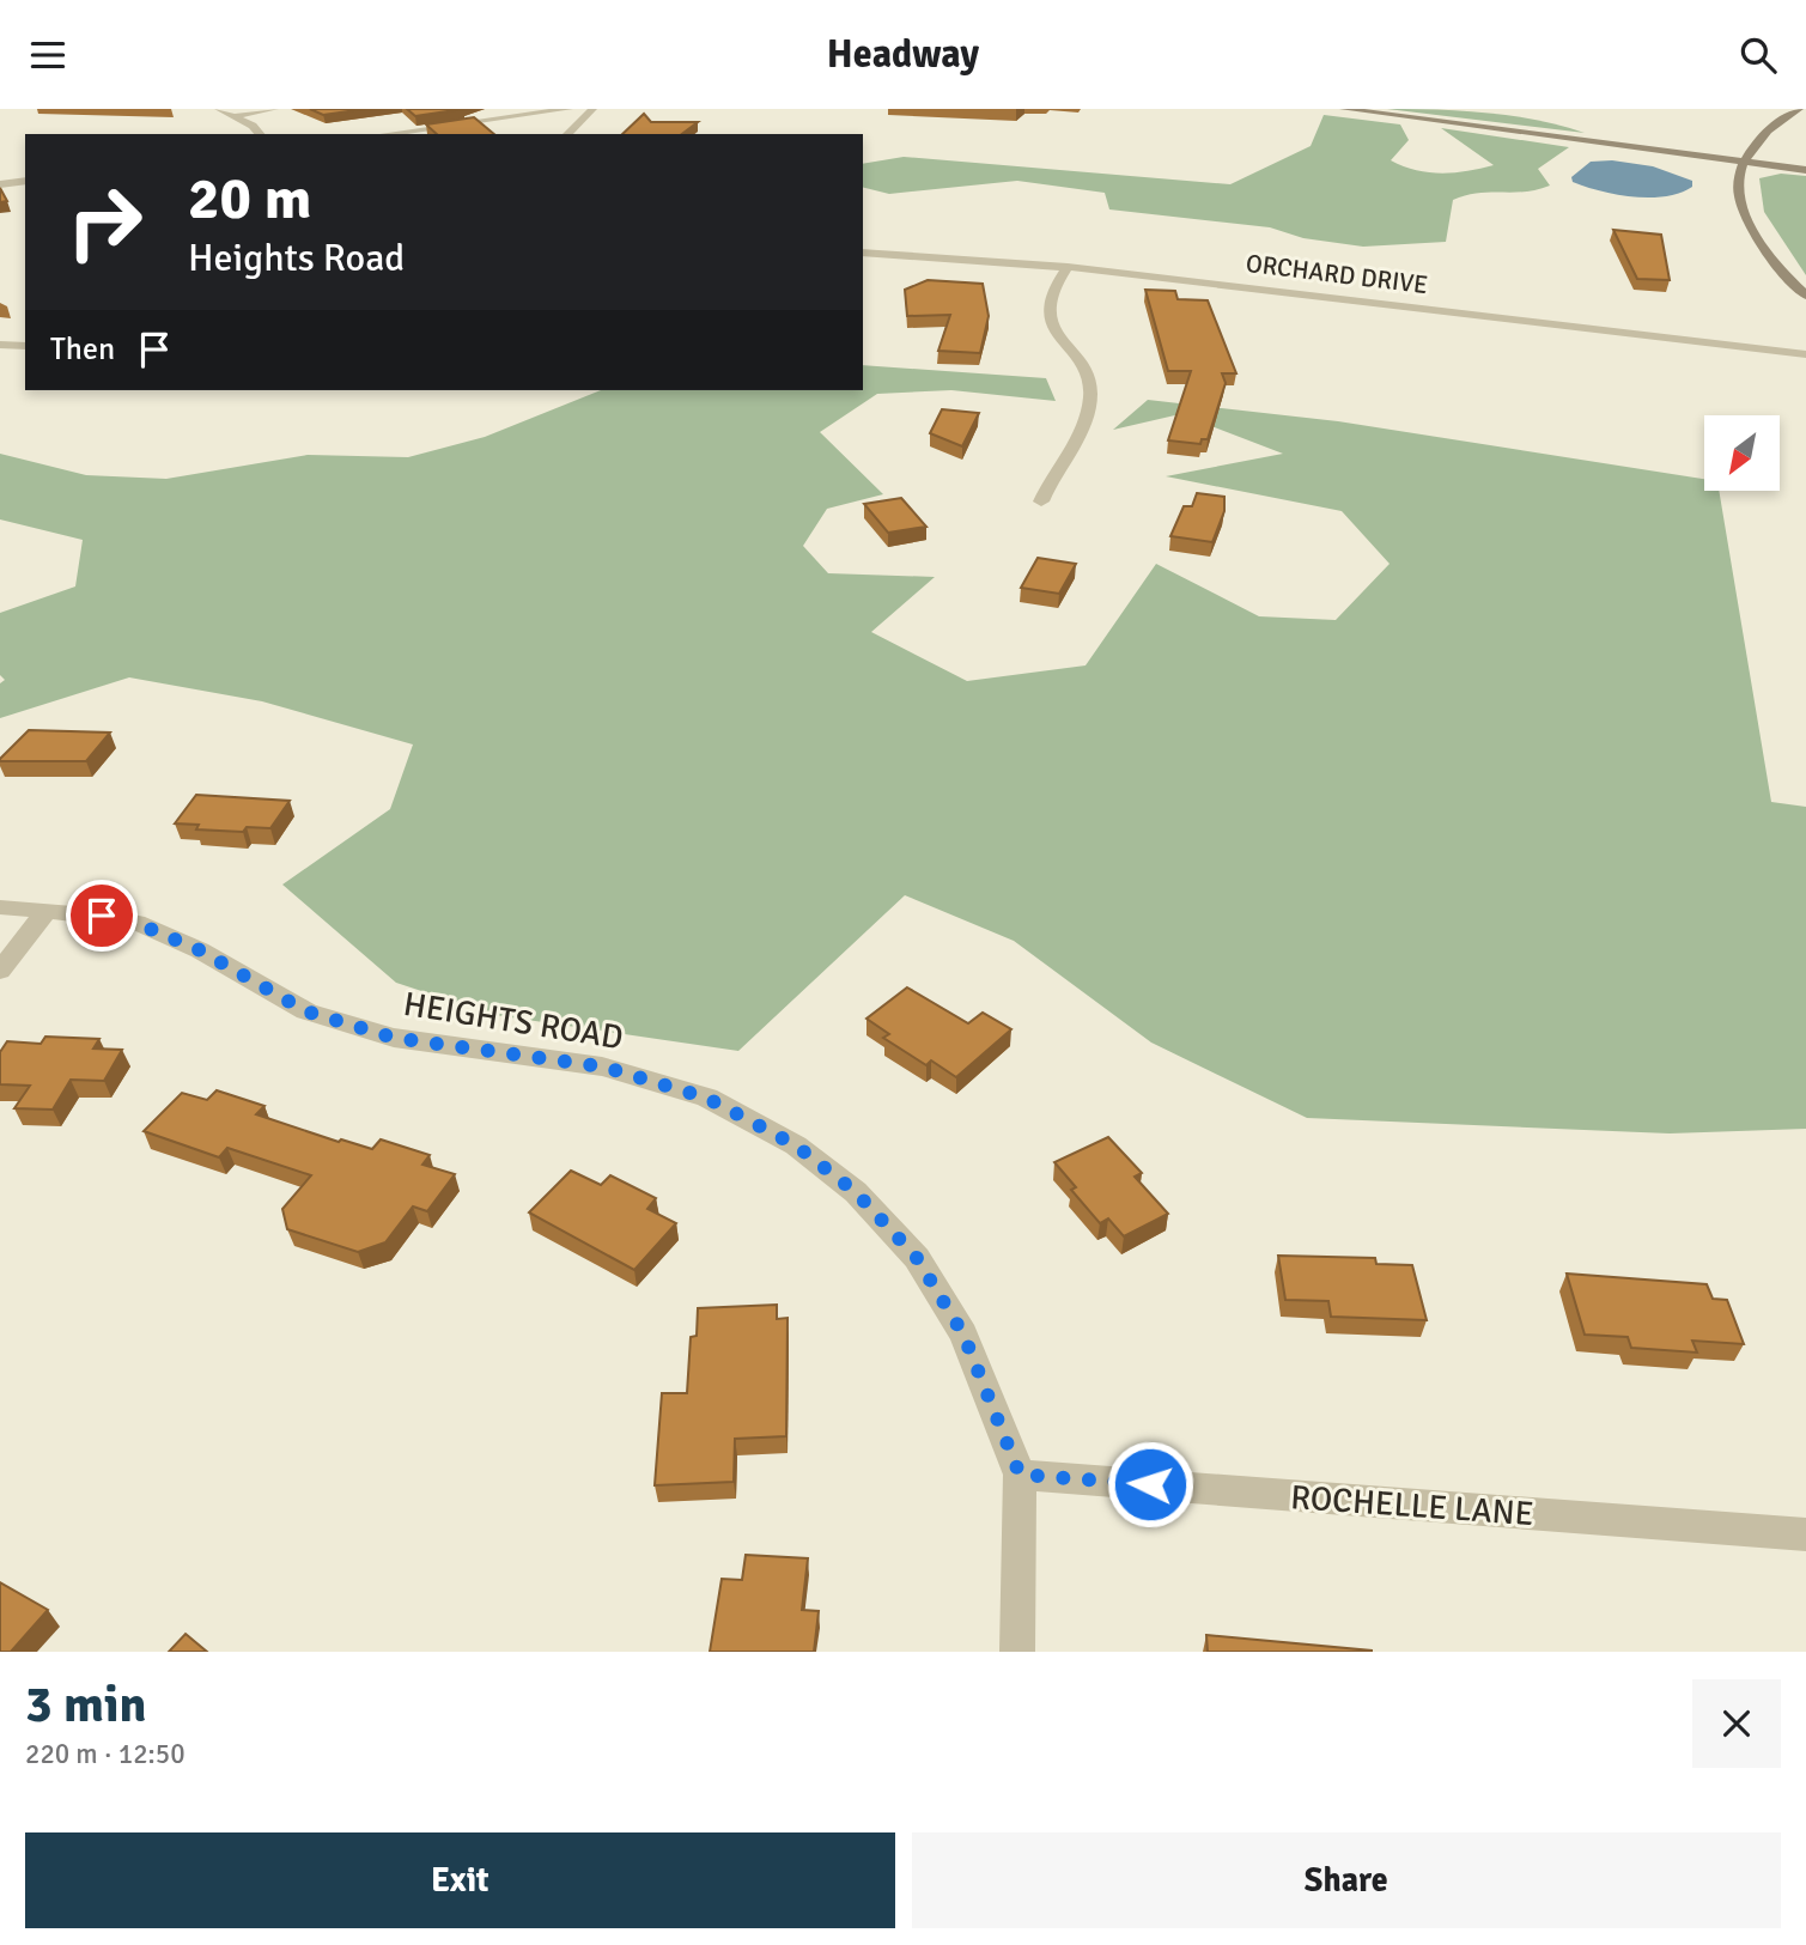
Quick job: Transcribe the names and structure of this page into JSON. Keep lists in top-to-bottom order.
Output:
{
  "streets": {
    "street": ["ORCHARD DRIVE", "HEIGHTS ROAD", "ROCHELLE LANE"]
  },
  "crossings": [
    ["HEIGHTS ROAD", "ROCHELLE LANE"]
  ],
  "north": "bottom left",
  "page": {
    "header": "Headway",
    "turn": ["20 m", "Heights Road"],
    "then": "Then",
    "heading": ["3 min", "220 m · 12:50"],
    "buttons": ["Exit", "Share"]
  }
}
